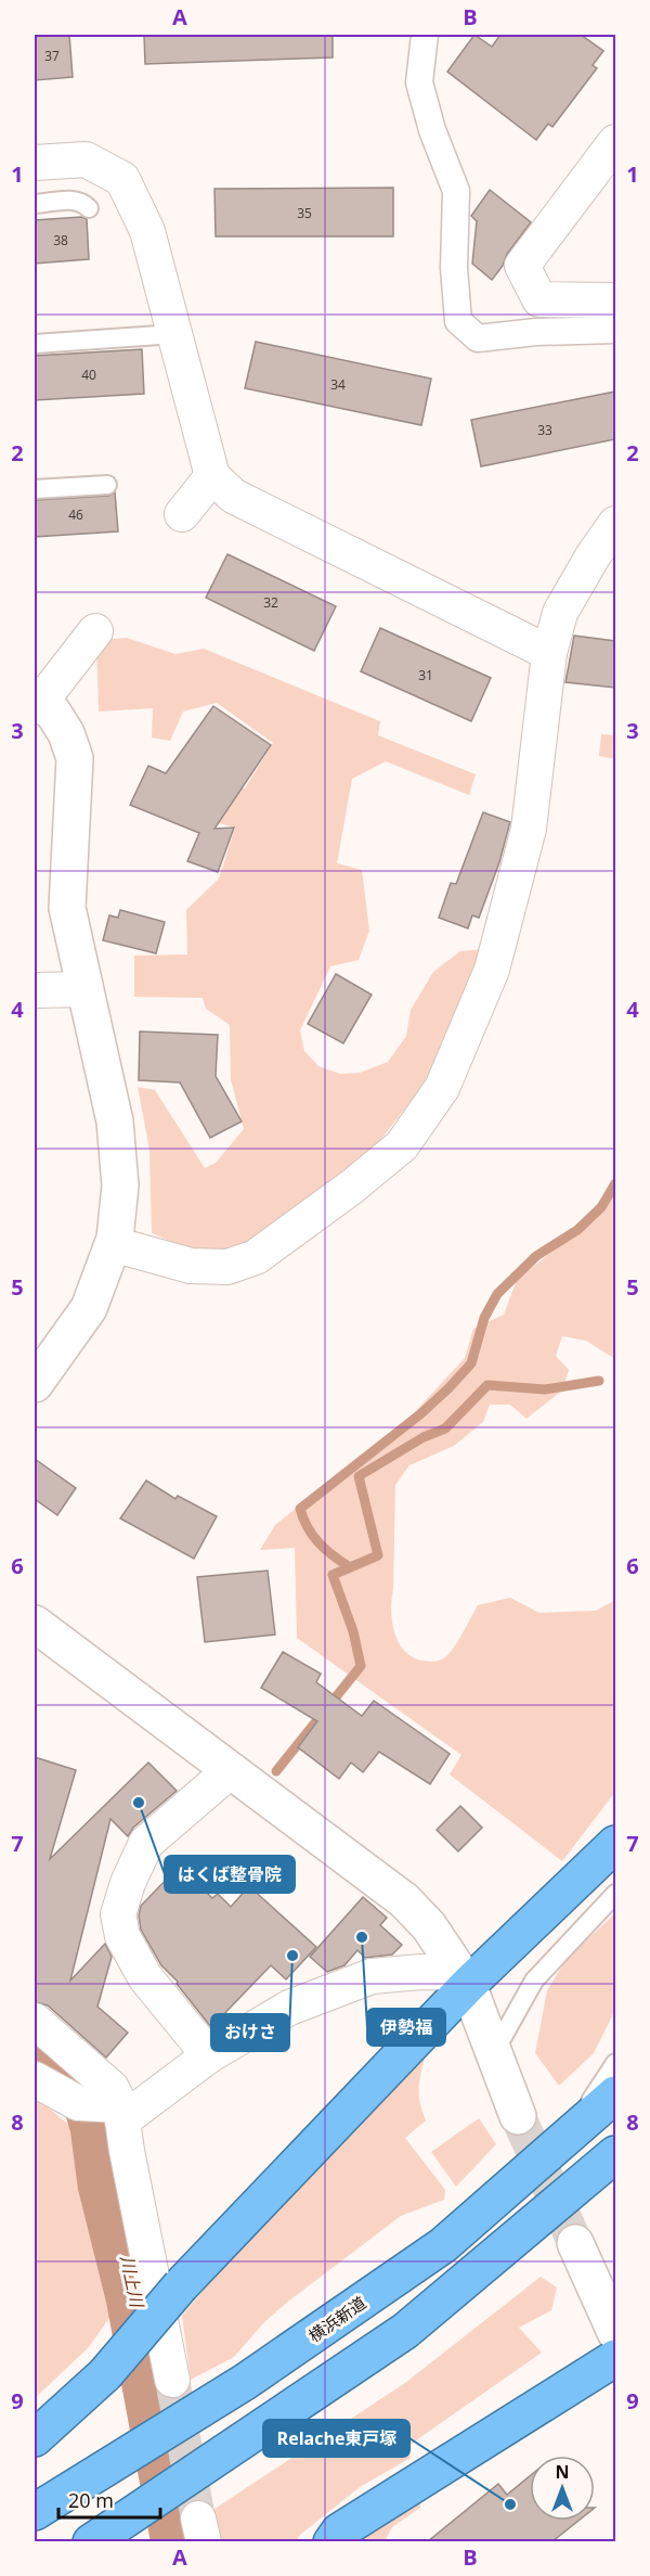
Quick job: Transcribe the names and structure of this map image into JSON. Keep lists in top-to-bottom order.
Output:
{
  "streets": {
    "highway": ["横浜新道"]
  },
  "water": ["川上川"],
  "places": [
    "はくば整骨院",
    "伊勢福",
    "おけさ",
    "Relache東戸塚"
  ],
  "house_numbers": [
    "37",
    "35",
    "38",
    "40",
    "34",
    "33",
    "46",
    "32",
    "31"
  ],
  "scale_bar": "20 m",
  "north": "top",
  "grid": {
    "columns": ["A", "B"],
    "rows": [
      "1",
      "2",
      "3",
      "4",
      "5",
      "6",
      "7",
      "8",
      "9"
    ]
  }
}
